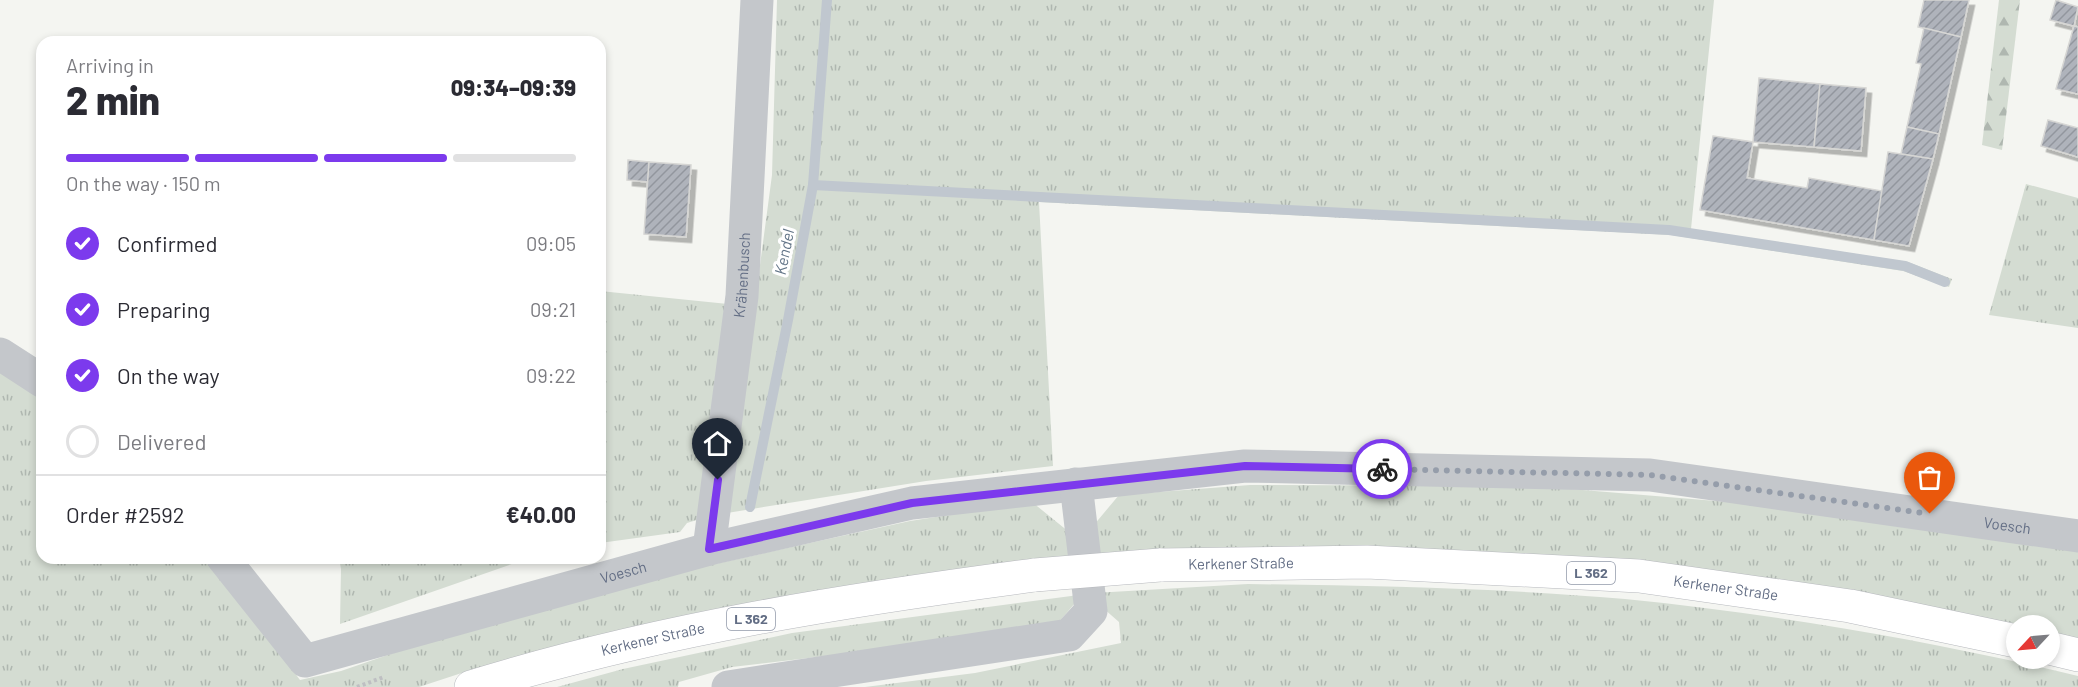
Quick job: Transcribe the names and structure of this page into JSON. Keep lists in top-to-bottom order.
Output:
{
  "streets": {
    "main road": ["Kerkener Straße", "L 362"],
    "street": ["Krähenbusch", "Voesch"]
  },
  "crossings": [
    ["Krähenbusch", "Voesch"]
  ],
  "water": ["Kendel"],
  "north": "bottom left",
  "page": {
    "heading": ["2 min", "Arriving in", "09:34–09:39"],
    "panel": ["Order #2592", "€40.00"],
    "bar": "On the way · 150 m",
    "list": [
      ["Confirmed", "09:05"],
      ["Preparing", "09:21"],
      ["On the way", "09:22"],
      "Delivered"
    ]
  }
}
